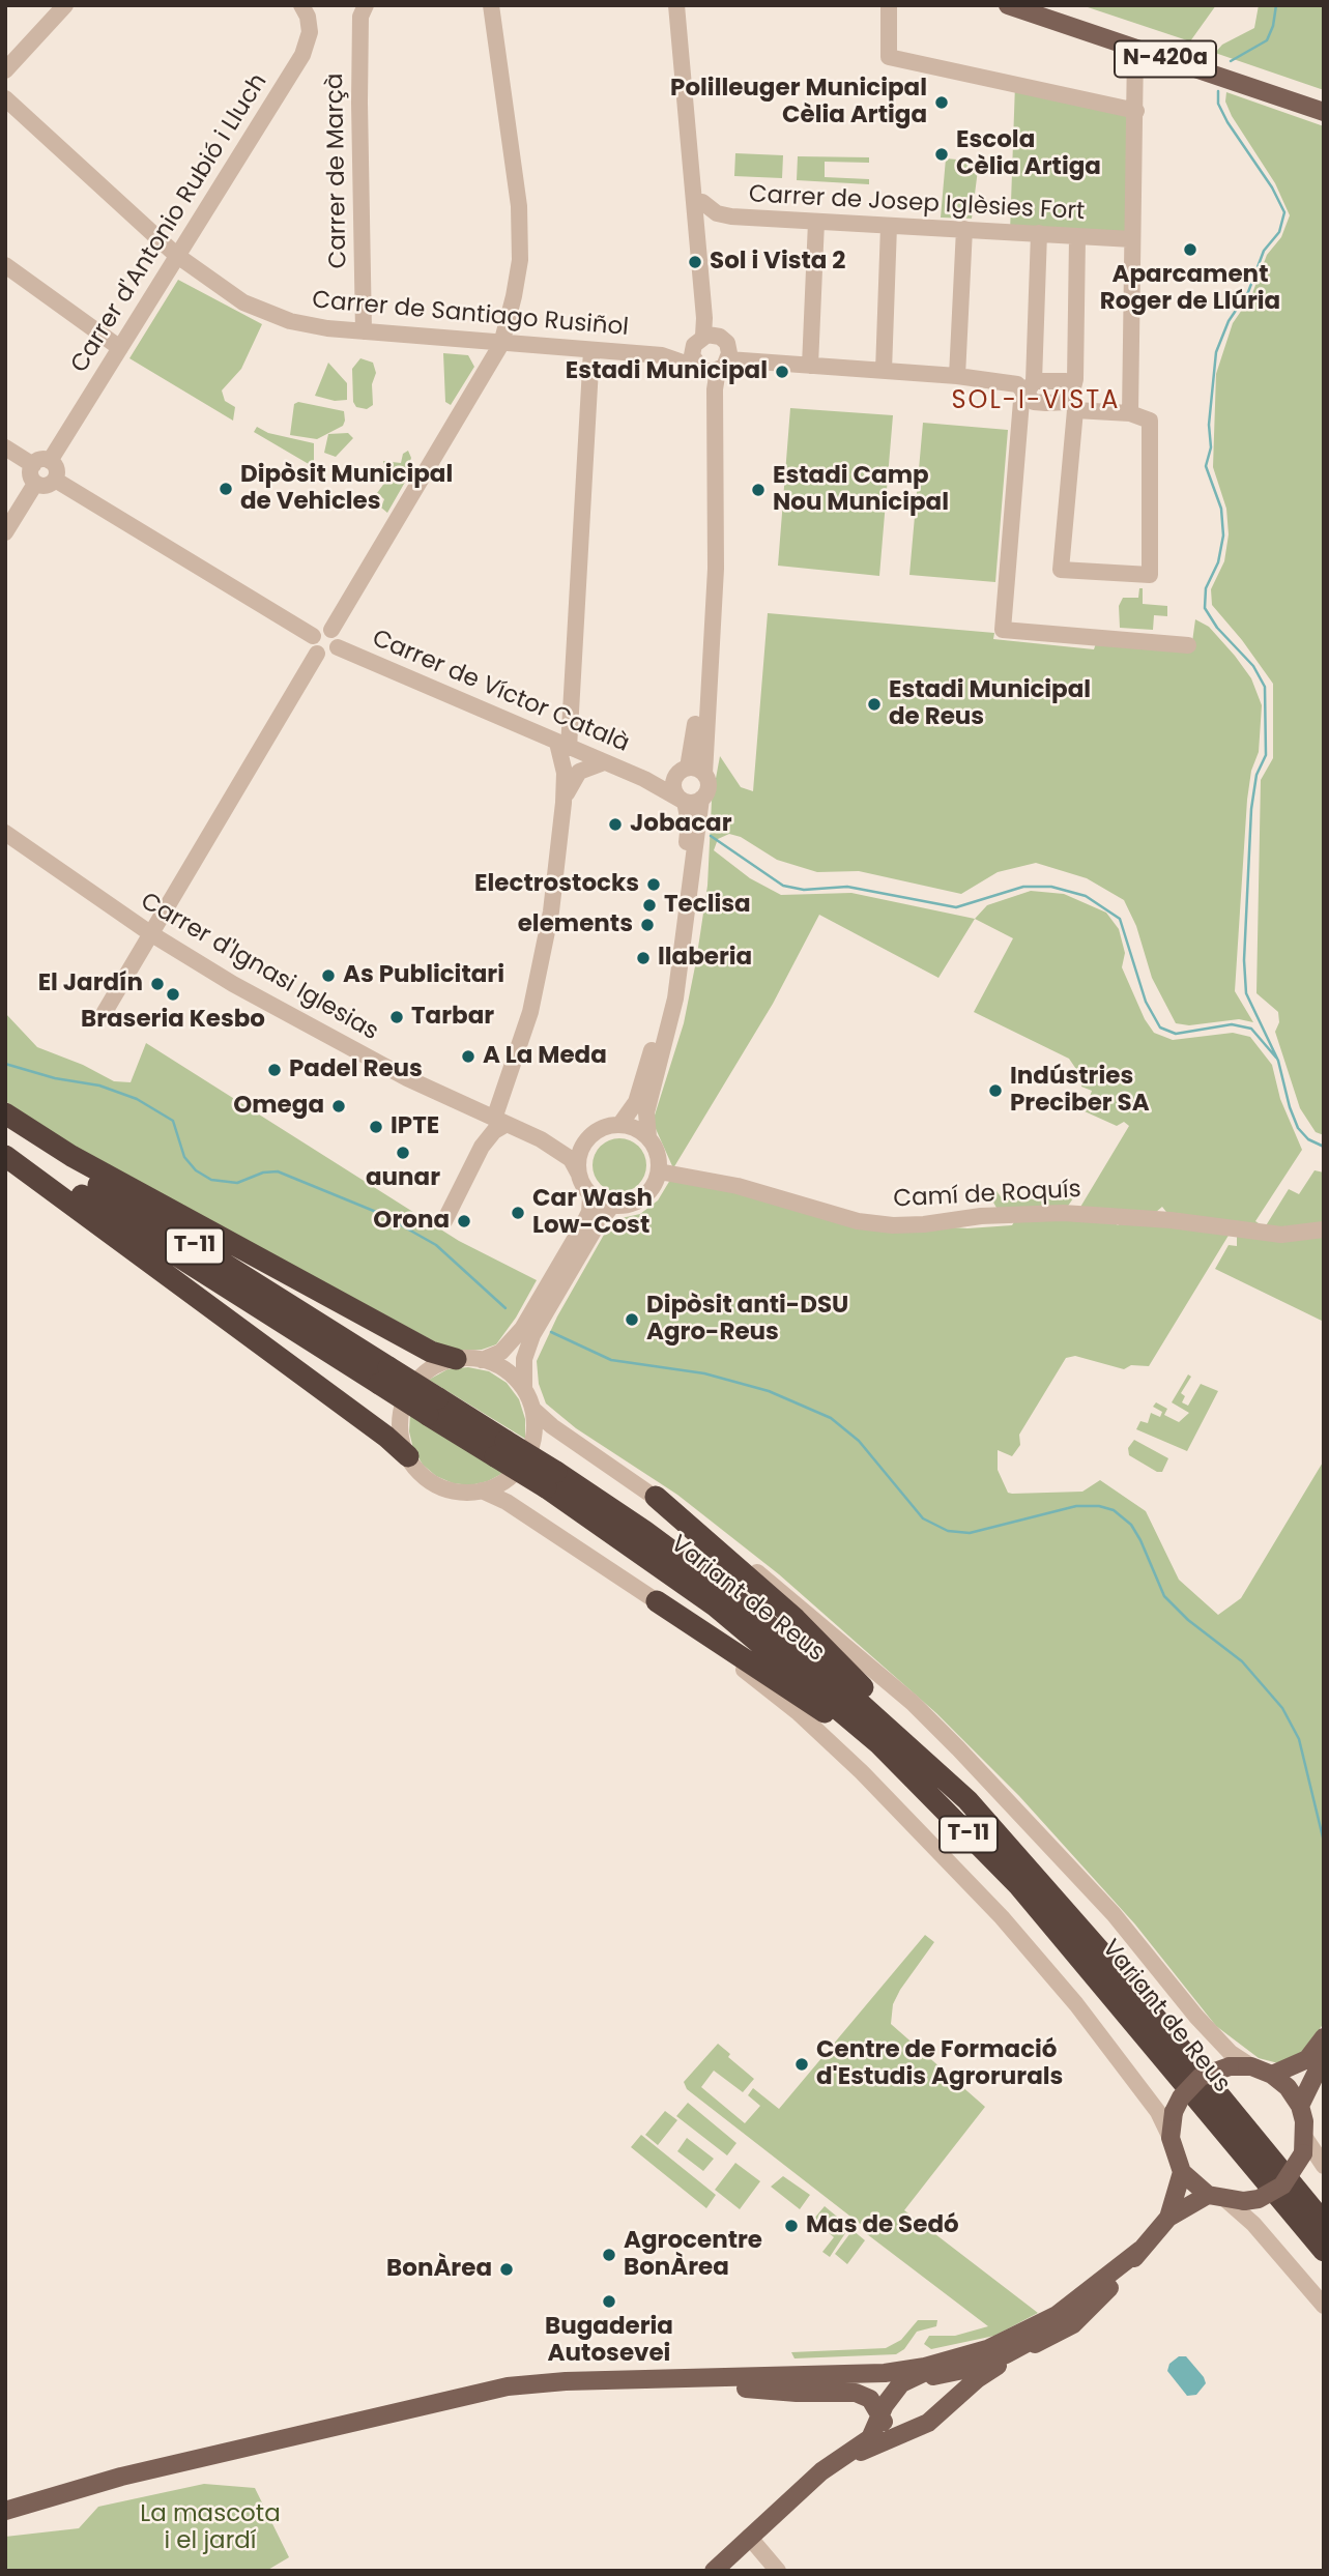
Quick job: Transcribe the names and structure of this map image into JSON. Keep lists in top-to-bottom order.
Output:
{
  "streets": {
    "highway": ["T-11", "Variant de Reus"],
    "main road": ["N-420a"],
    "street": [
      "Carrer de Marçà",
      "Carrer de Josep Iglèsies Fort",
      "Carrer d'Antonio Rubió i Lluch",
      "Carrer de Santiago Rusiñol",
      "Carrer de Víctor Català",
      "Carrer d'Ignasi Iglesias",
      "Camí de Roquís"
    ]
  },
  "crossings": [
    ["Carrer de Marçà", "Carrer de Santiago Rusiñol"],
    ["Carrer d'Antonio Rubió i Lluch", "Carrer de Santiago Rusiñol"],
    ["Carrer d'Ignasi Iglesias", "Camí de Roquís"]
  ],
  "districts": ["SOL-I-VISTA"],
  "parks": ["La mascota i el jardí"],
  "places": [
    "Polilleuger Municipal Cèlia Artiga",
    "Escola Cèlia Artiga",
    "Aparcament Roger de Llúria",
    "Sol i Vista 2",
    "Estadi Municipal",
    "Dipòsit Municipal de Vehicles",
    "Estadi Camp Nou Municipal",
    "Estadi Municipal de Reus",
    "Jobacar",
    "Electrostocks",
    "Teclisa",
    "elements",
    "llaberia",
    "As Publicitari",
    "El Jardín",
    "Braseria Kesbo",
    "Tarbar",
    "A La Meda",
    "Padel Reus",
    "Indústries Preciber SA",
    "Omega",
    "IPTE",
    "aunar",
    "Car Wash Low-Cost",
    "Orona",
    "Dipòsit anti-DSU Agro-Reus",
    "Centre de Formació d'Estudis Agrorurals",
    "Mas de Sedó",
    "Agrocentre BonÀrea",
    "BonÀrea",
    "Bugaderia Autosevei"
  ]
}
